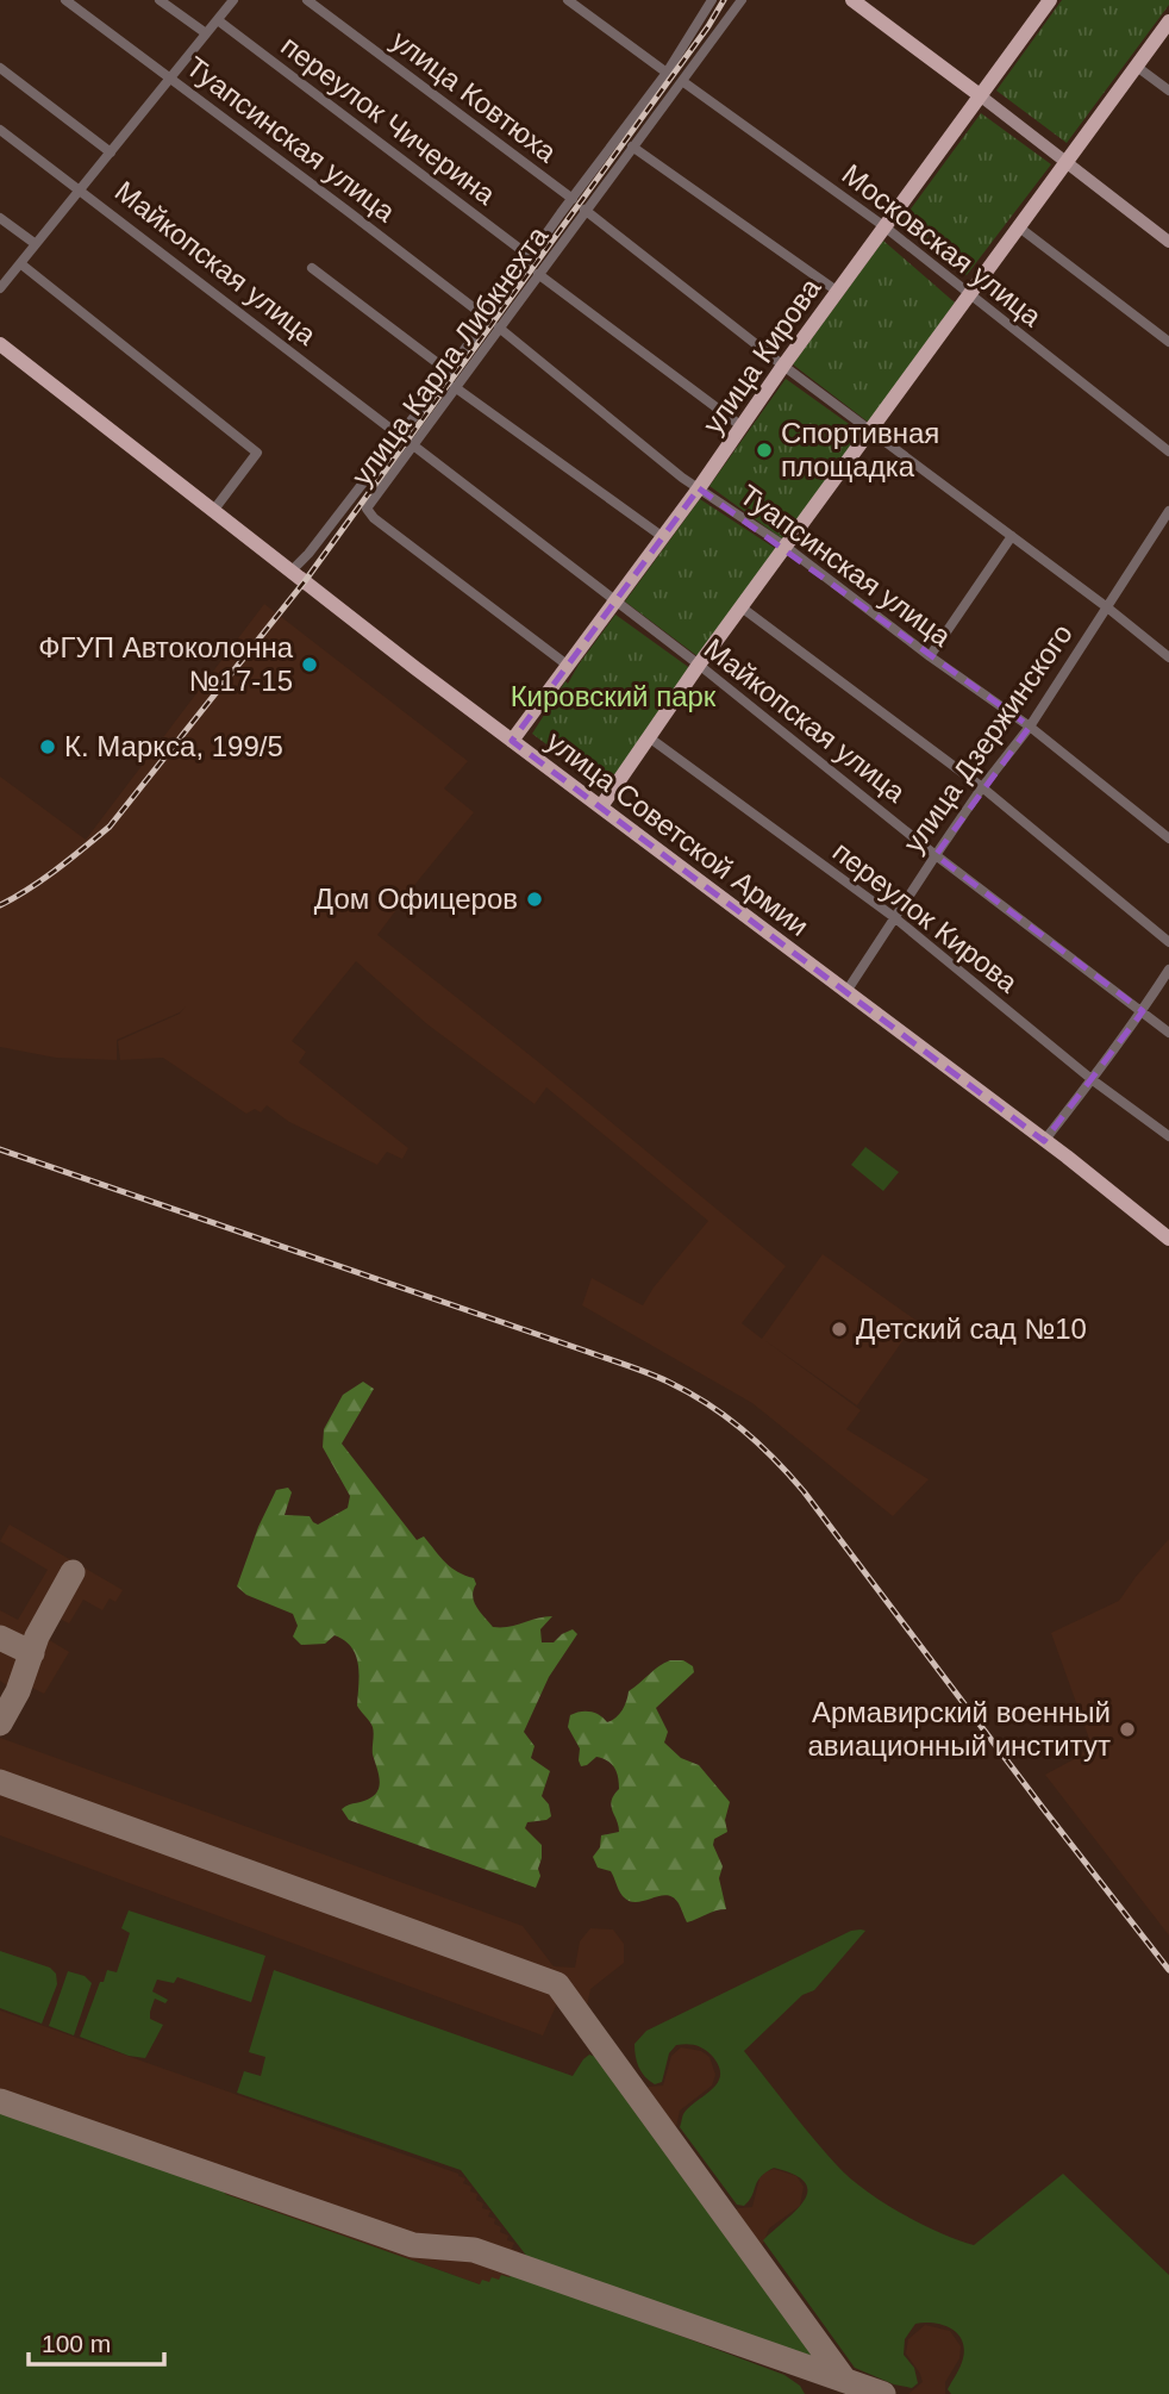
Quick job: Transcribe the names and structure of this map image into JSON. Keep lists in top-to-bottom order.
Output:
{
  "streets": {
    "main road": ["улица Кирова", "улица Советской Армии"],
    "street": [
      "улица Ковтюха",
      "переулок Чичерина",
      "Туапсинская улица",
      "Московская улица",
      "Майкопская улица",
      "улица Карла Либкнехта",
      "улица Дзержинского",
      "переулок Кирова"
    ]
  },
  "crossings": [
    ["улица Ковтюха", "улица Карла Либкнехта"],
    ["переулок Чичерина", "улица Карла Либкнехта"],
    ["Туапсинская улица", "улица Карла Либкнехта"],
    ["Туапсинская улица", "улица Кирова"],
    ["Туапсинская улица", "улица Дзержинского"],
    ["Московская улица", "улица Карла Либкнехта"],
    ["Московская улица", "улица Кирова"],
    ["Майкопская улица", "улица Карла Либкнехта"],
    ["Майкопская улица", "улица Кирова"],
    ["Майкопская улица", "улица Дзержинского"],
    ["улица Карла Либкнехта", "улица Кирова"],
    ["улица Карла Либкнехта", "улица Советской Армии"],
    ["улица Кирова", "улица Советской Армии"],
    ["улица Дзержинского", "улица Советской Армии"],
    ["улица Дзержинского", "переулок Кирова"]
  ],
  "parks": ["Кировский парк"],
  "places": [
    "Спортивная площадка",
    "ФГУП Автоколонна №17-15",
    "К. Маркса, 199/5",
    "Дом Офицеров",
    "Детский сад №10",
    "Армавирский военный авиационный институт"
  ],
  "scale_bar": "100 m"
}
